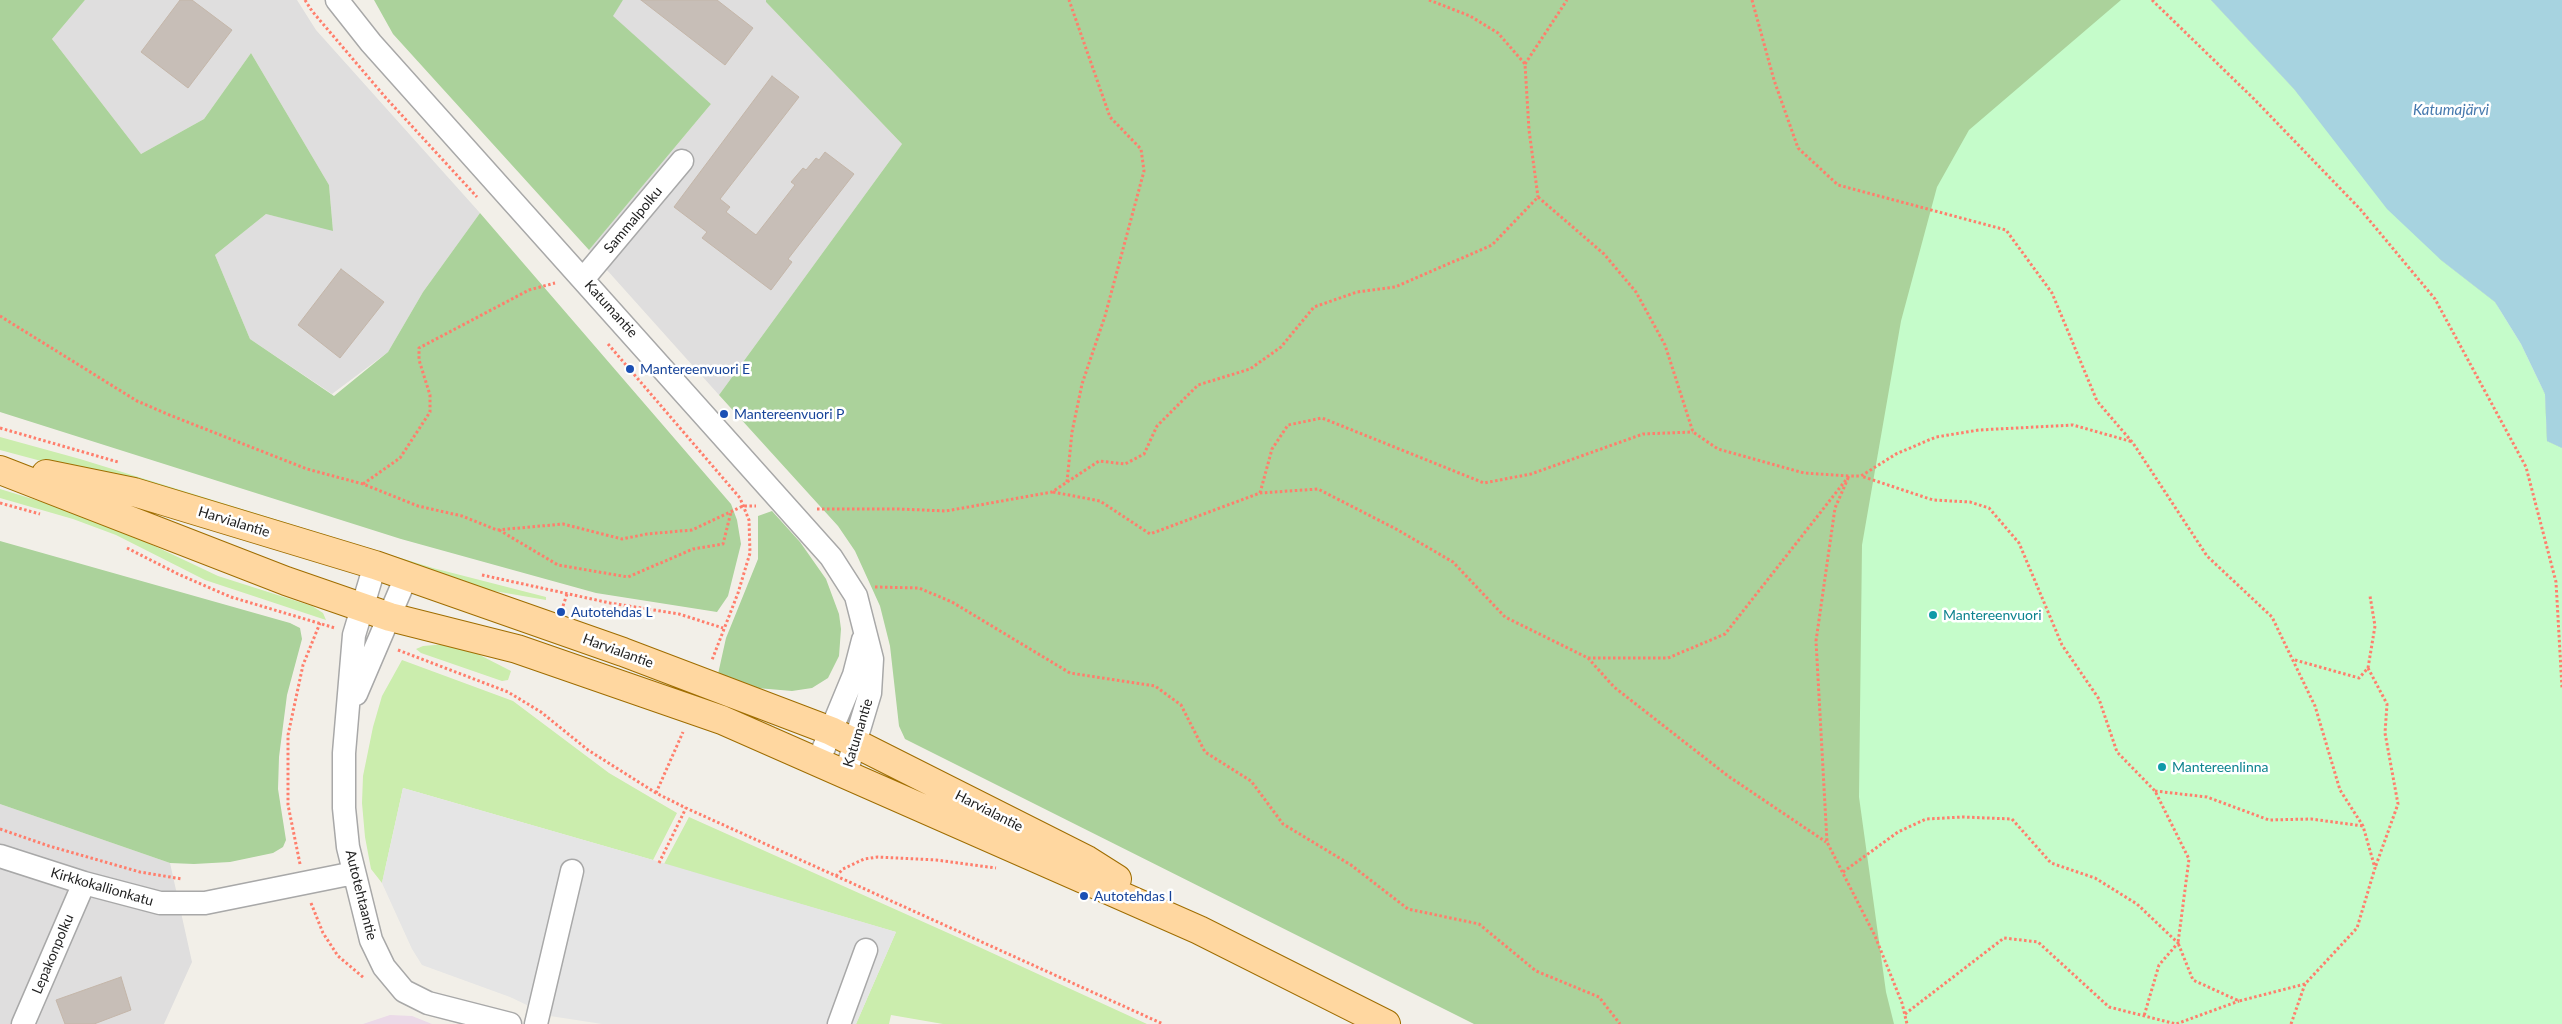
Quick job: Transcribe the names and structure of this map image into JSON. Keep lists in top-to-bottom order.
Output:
{
  "streets": {
    "main road": ["Harvialantie"],
    "street": [
      "Sammalpolku",
      "Katumantie",
      "Kirkkokallionkatu",
      "Autotehtaantie",
      "Lepakonpolku"
    ]
  },
  "crossings": [
    ["Sammalpolku", "Katumantie"],
    ["Katumantie", "Harvialantie"],
    ["Harvialantie", "Autotehtaantie"],
    ["Kirkkokallionkatu", "Autotehtaantie"],
    ["Kirkkokallionkatu", "Lepakonpolku"]
  ],
  "water": ["Katumajärvi"],
  "places": [
    "Mantereenvuori E",
    "Mantereenvuori P",
    "Autotehdas L",
    "Mantereenvuori",
    "Mantereenlinna",
    "Autotehdas I"
  ]
}
